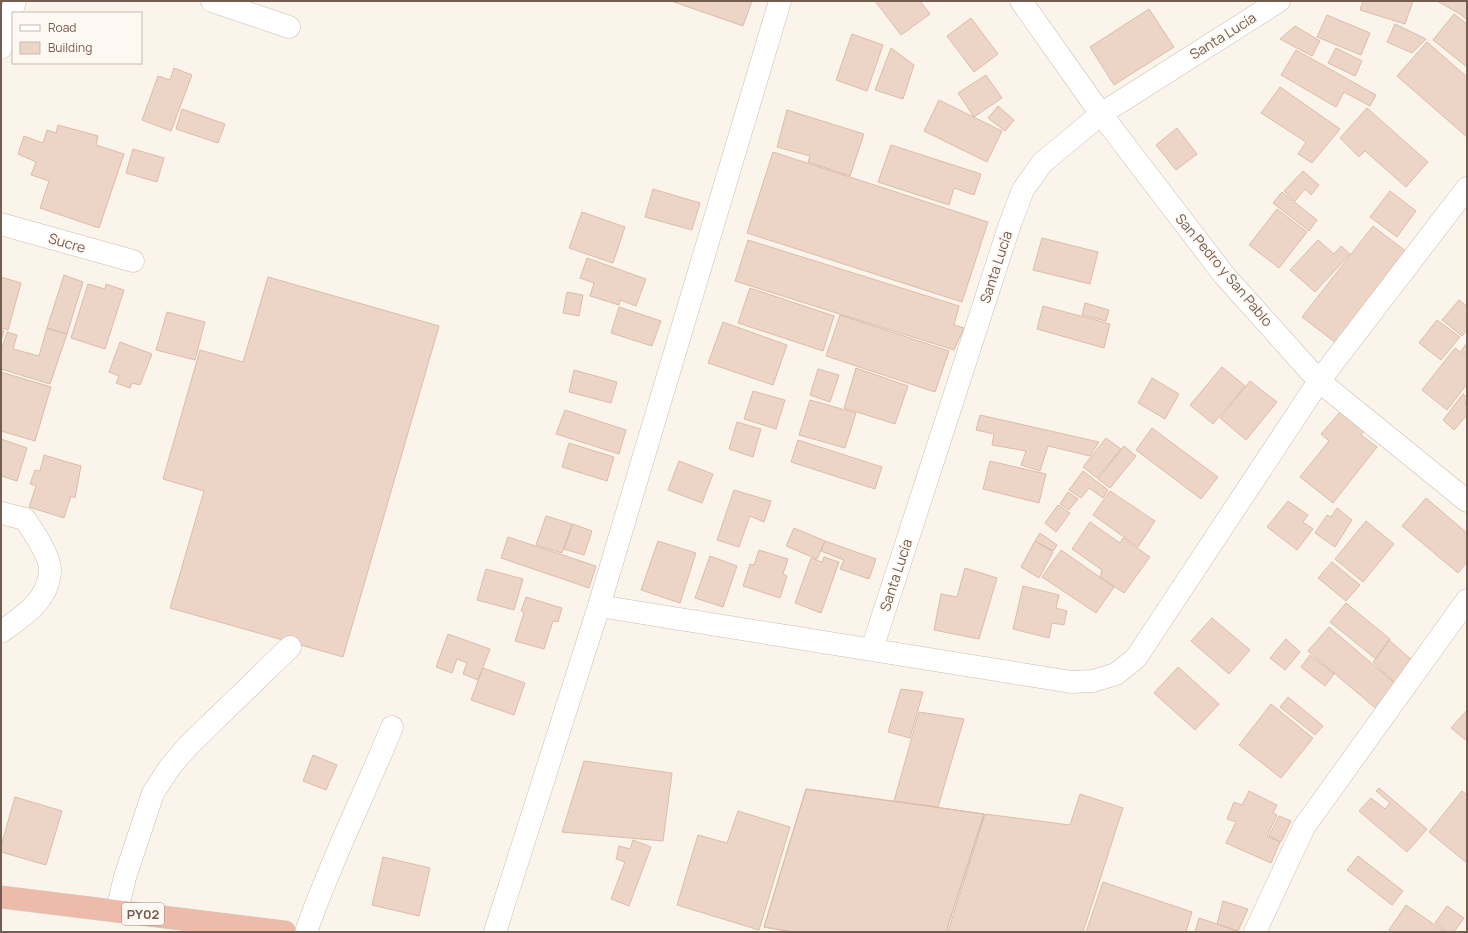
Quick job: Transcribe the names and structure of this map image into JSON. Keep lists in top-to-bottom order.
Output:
{
  "streets": {
    "highway": ["PY02"],
    "street": ["Santa Lucía", "Sucre", "San Pedro y San Pablo"]
  },
  "crossings": [
    ["Santa Lucía", "San Pedro y San Pablo"]
  ],
  "legend": ["Road", "Building"]
}
